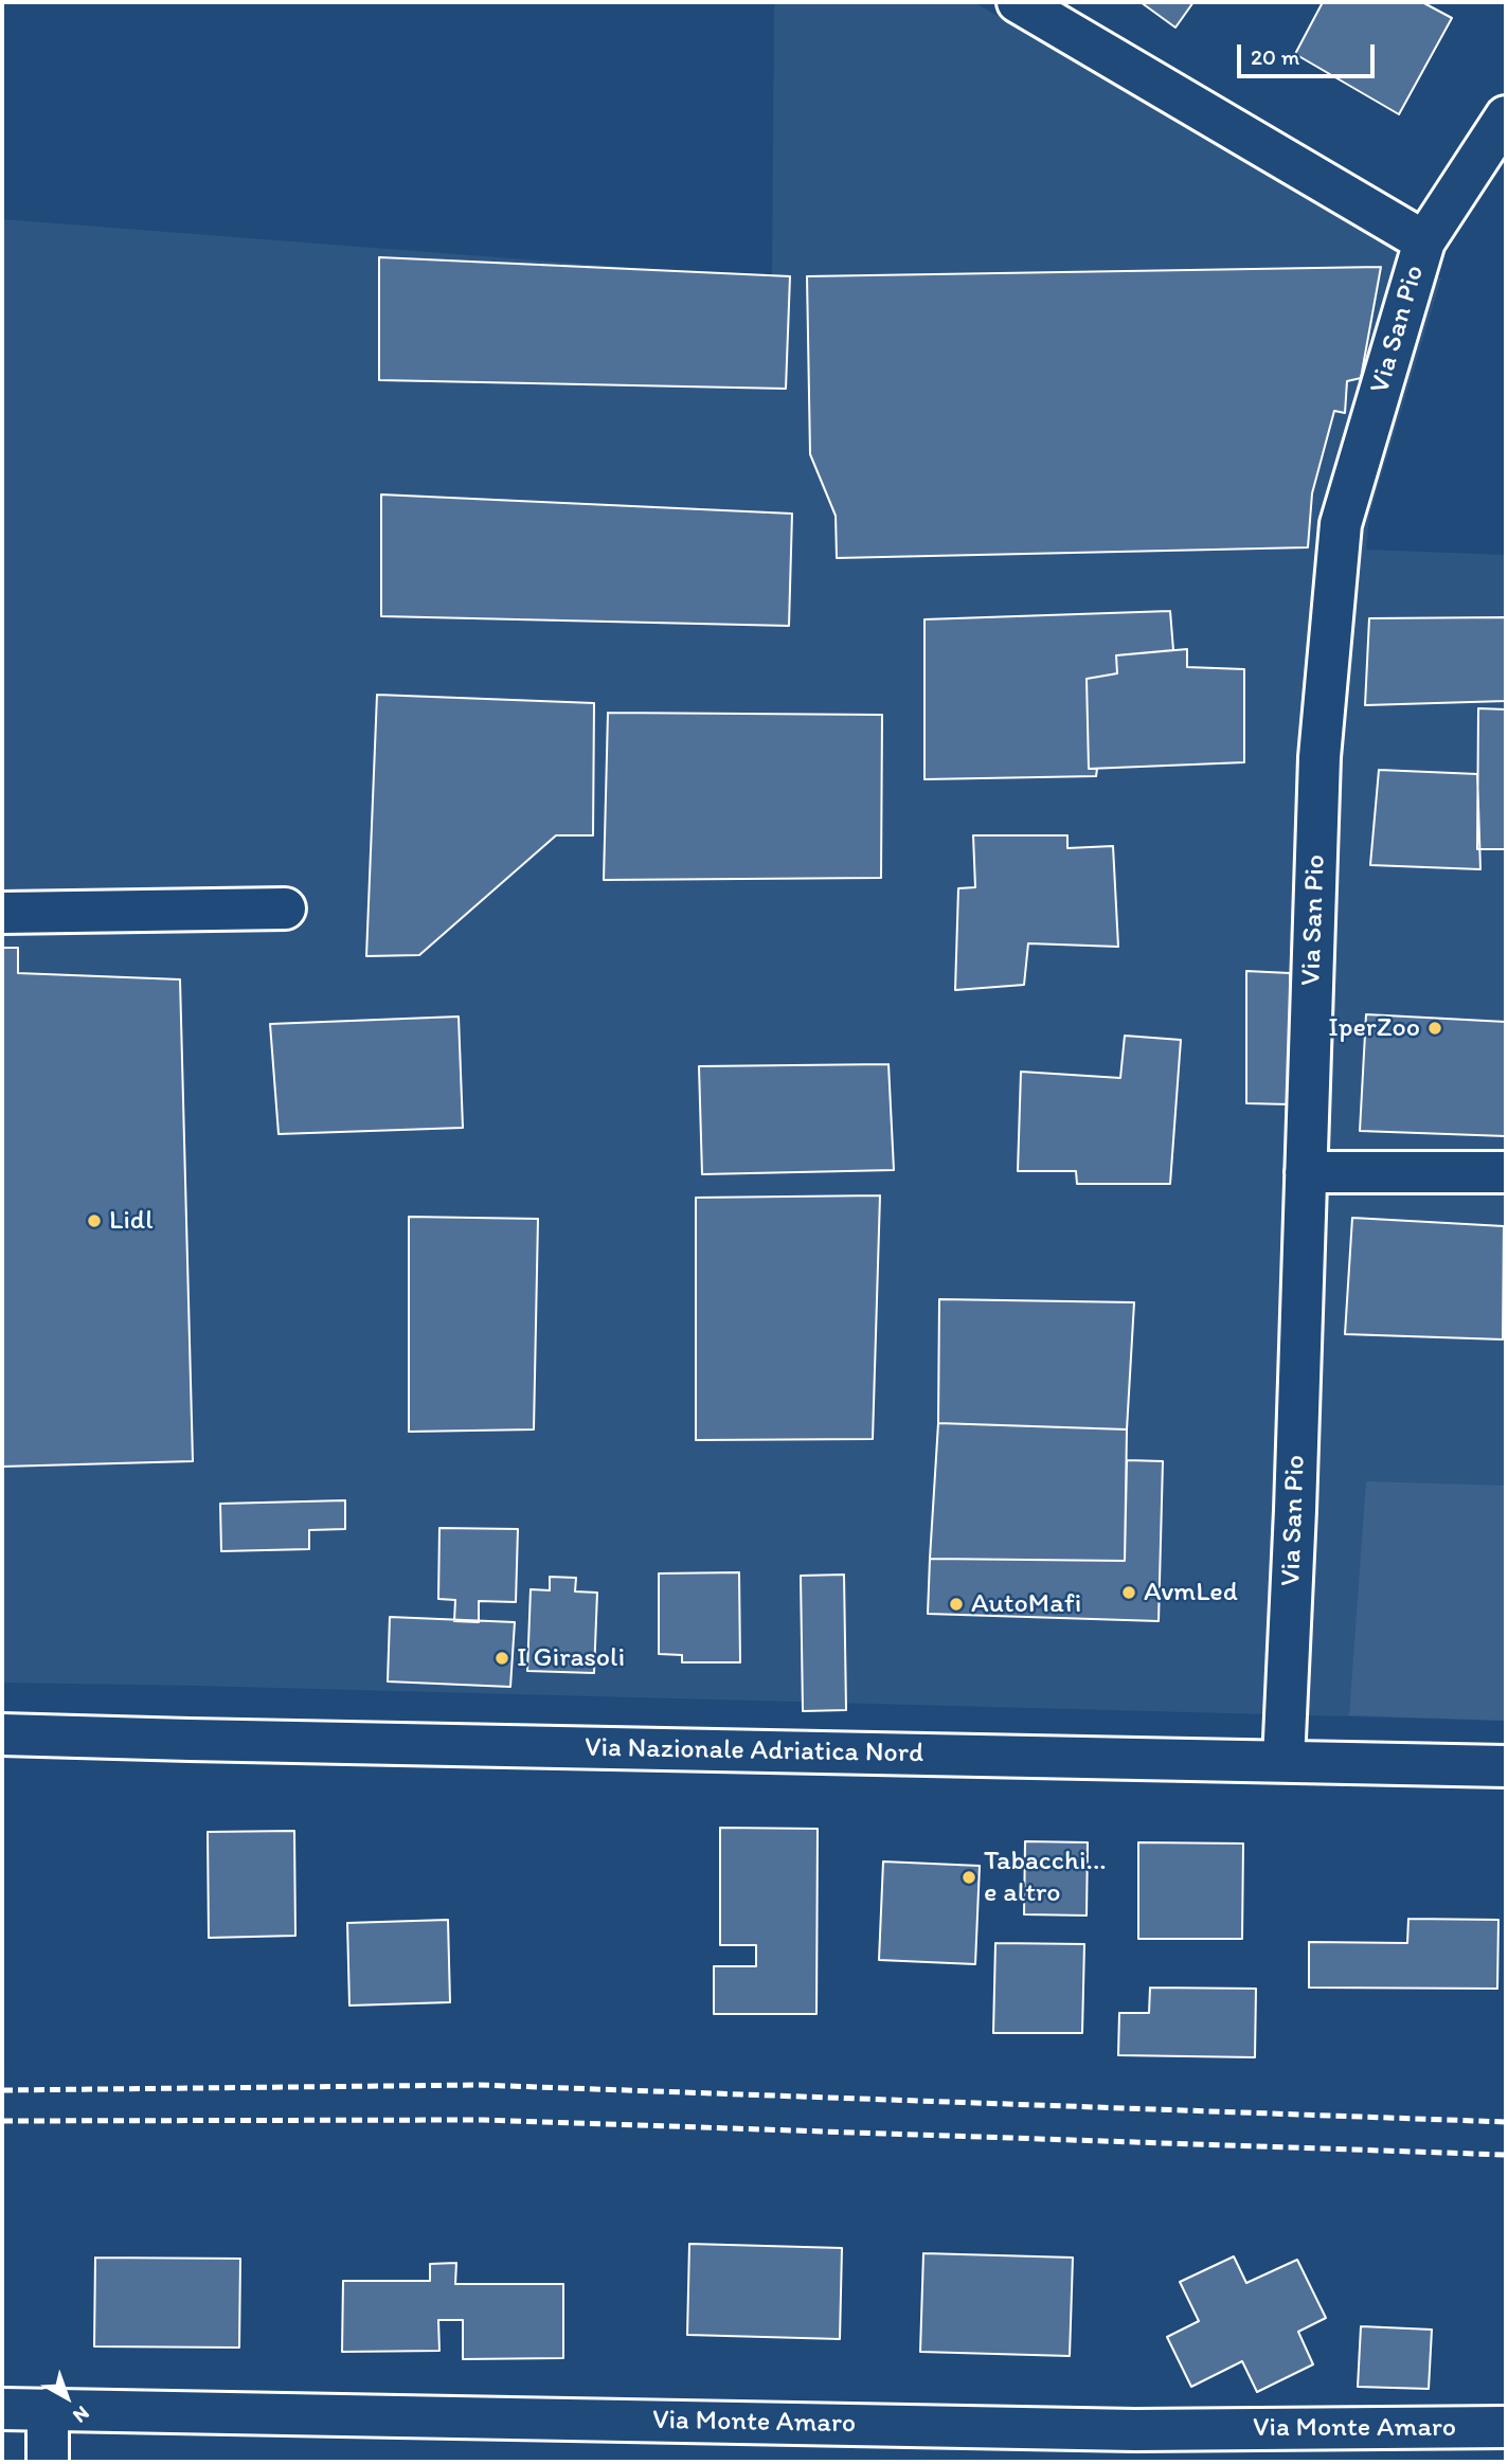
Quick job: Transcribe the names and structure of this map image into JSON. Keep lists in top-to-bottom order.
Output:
{
  "streets": {
    "street": ["Via San Pio", "Via Nazionale Adriatica Nord", "Via Monte Amaro"]
  },
  "crossings": [
    ["Via San Pio", "Via Nazionale Adriatica Nord"]
  ],
  "places": [
    "IperZoo",
    "Lidl",
    "AvmLed",
    "AutoMafi",
    "I Girasoli",
    "Tabacchi... e altro"
  ],
  "scale_bar": "20 m",
  "north": "bottom right"
}
